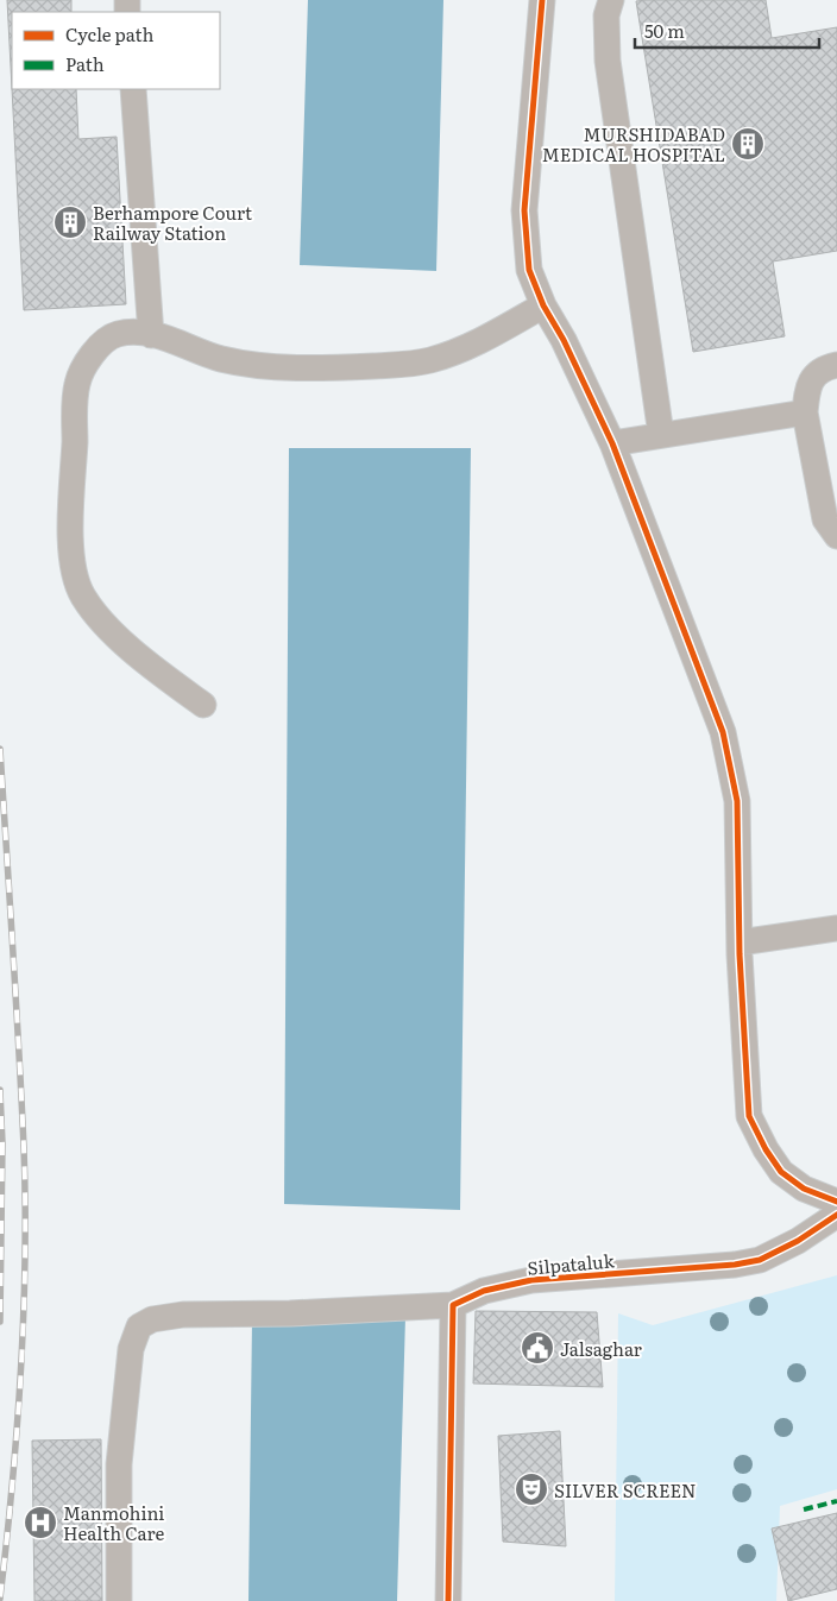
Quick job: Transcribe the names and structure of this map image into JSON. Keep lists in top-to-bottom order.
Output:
{
  "streets": {
    "street": ["Silpataluk"]
  },
  "places": {
    "building": ["MURSHIDABAD MEDICAL HOSPITAL", "Berhampore Court Railway Station"],
    "public building": ["Jalsaghar"],
    "theatre": ["SILVER SCREEN"],
    "hospital": ["Manmohini Health Care"]
  },
  "legend": ["Cycle path", "Path"],
  "scale_bar": "50 m"
}
